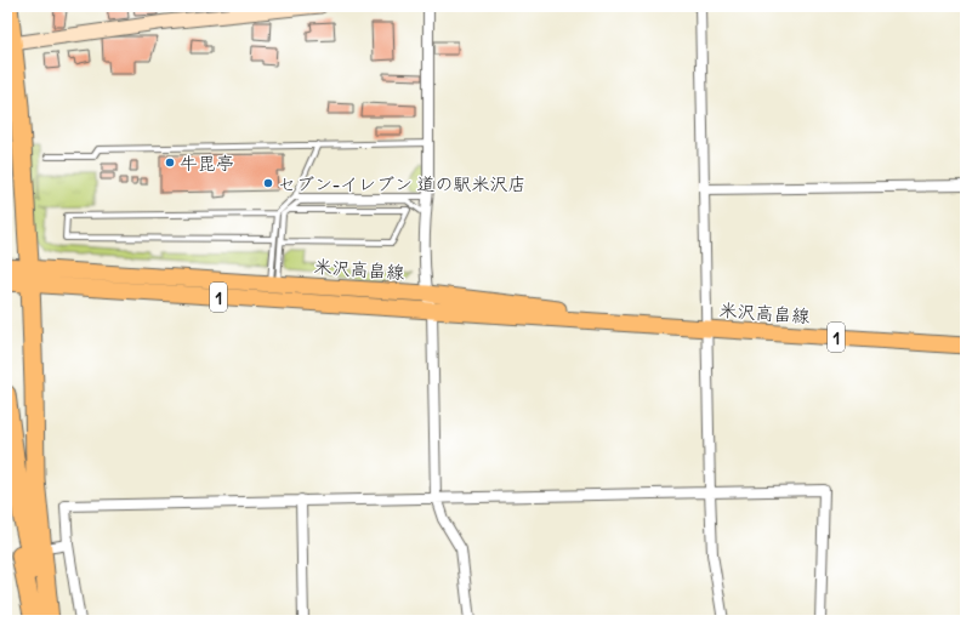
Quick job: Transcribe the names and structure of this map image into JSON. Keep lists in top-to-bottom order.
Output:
{
  "streets": {
    "main road": ["米沢高畠線", "1"]
  },
  "places": ["牛毘亭", "セブン-イレブン 道の駅米沢店"]
}
